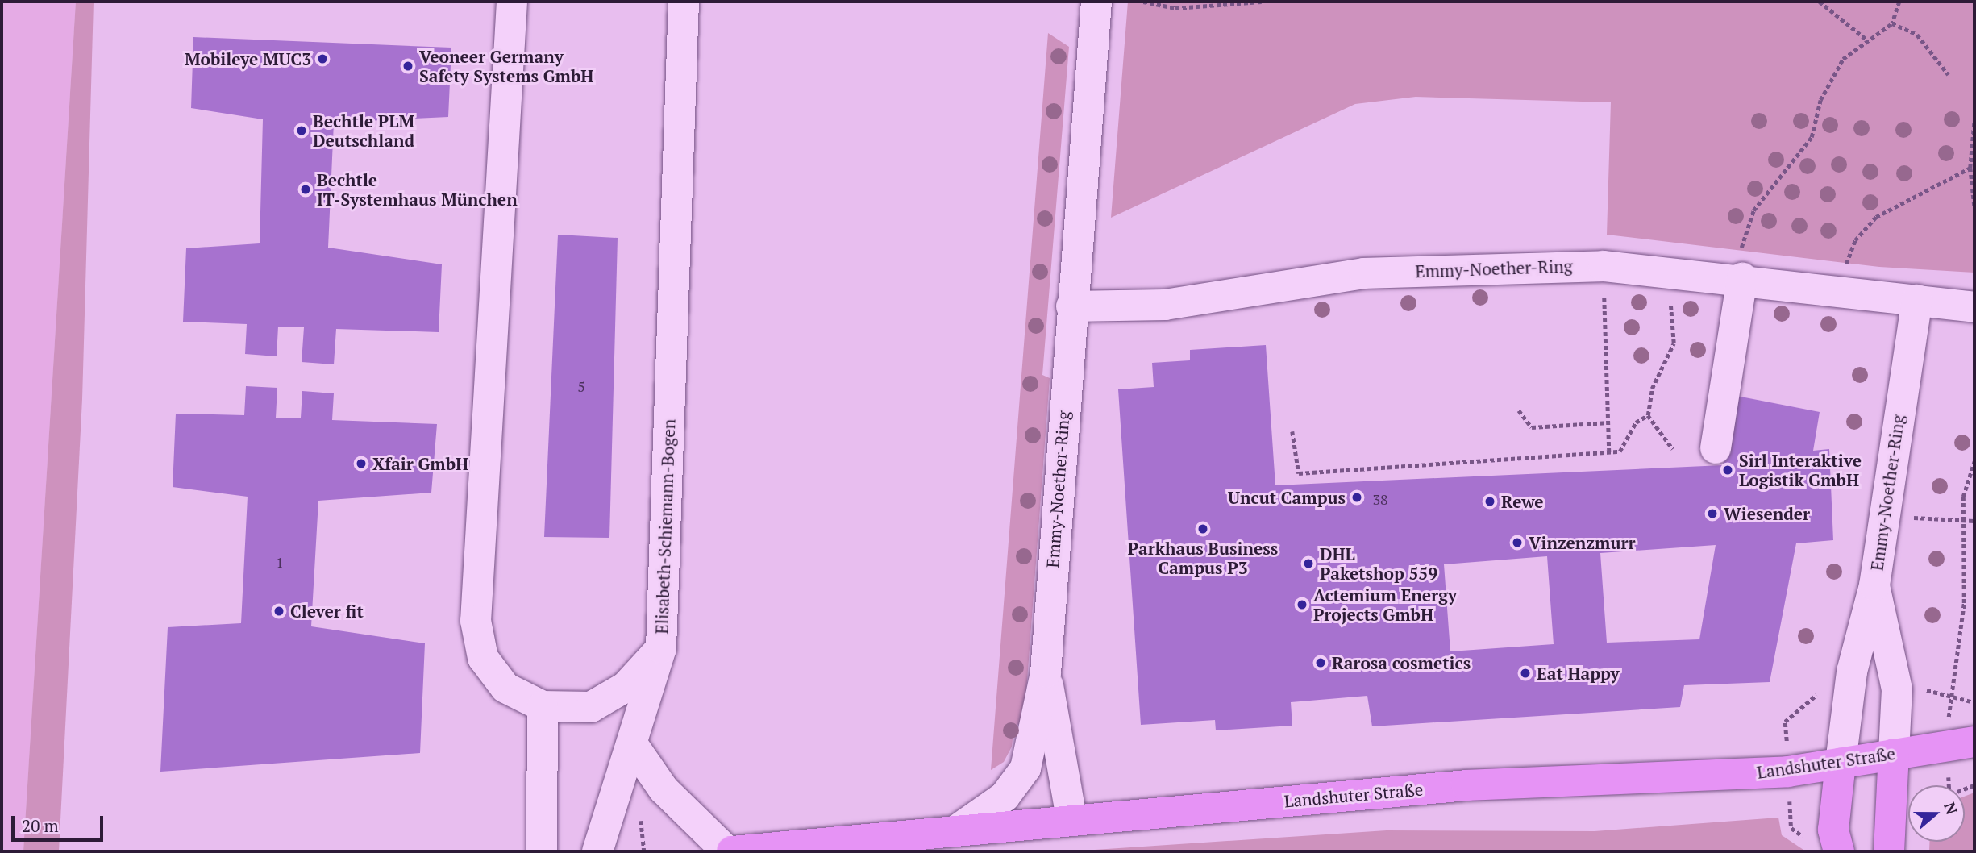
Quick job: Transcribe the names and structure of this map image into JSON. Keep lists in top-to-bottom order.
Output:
{
  "streets": {
    "main road": ["Landshuter Straße"],
    "street": ["Emmy-Noether-Ring", "Elisabeth-Schiemann-Bogen"]
  },
  "crossings": [
    ["Emmy-Noether-Ring", "Landshuter Straße"]
  ],
  "places": [
    "Mobileye MUC3",
    "Veoneer Germany Safety Systems GmbH",
    "Bechtle PLM Deutschland",
    "Bechtle IT-Systemhaus München",
    "Xfair GmbH",
    "Sirl Interaktive Logistik GmbH",
    "Uncut Campus",
    "Rewe",
    "Wiesender",
    "Parkhaus Business Campus P3",
    "Vinzenzmurr",
    "DHL Paketshop 559",
    "Actemium Energy Projects GmbH",
    "Clever fit",
    "Rarosa cosmetics",
    "Eat Happy"
  ],
  "house_numbers": ["5", "38", "1"],
  "scale_bar": "20 m",
  "north": "right"
}
